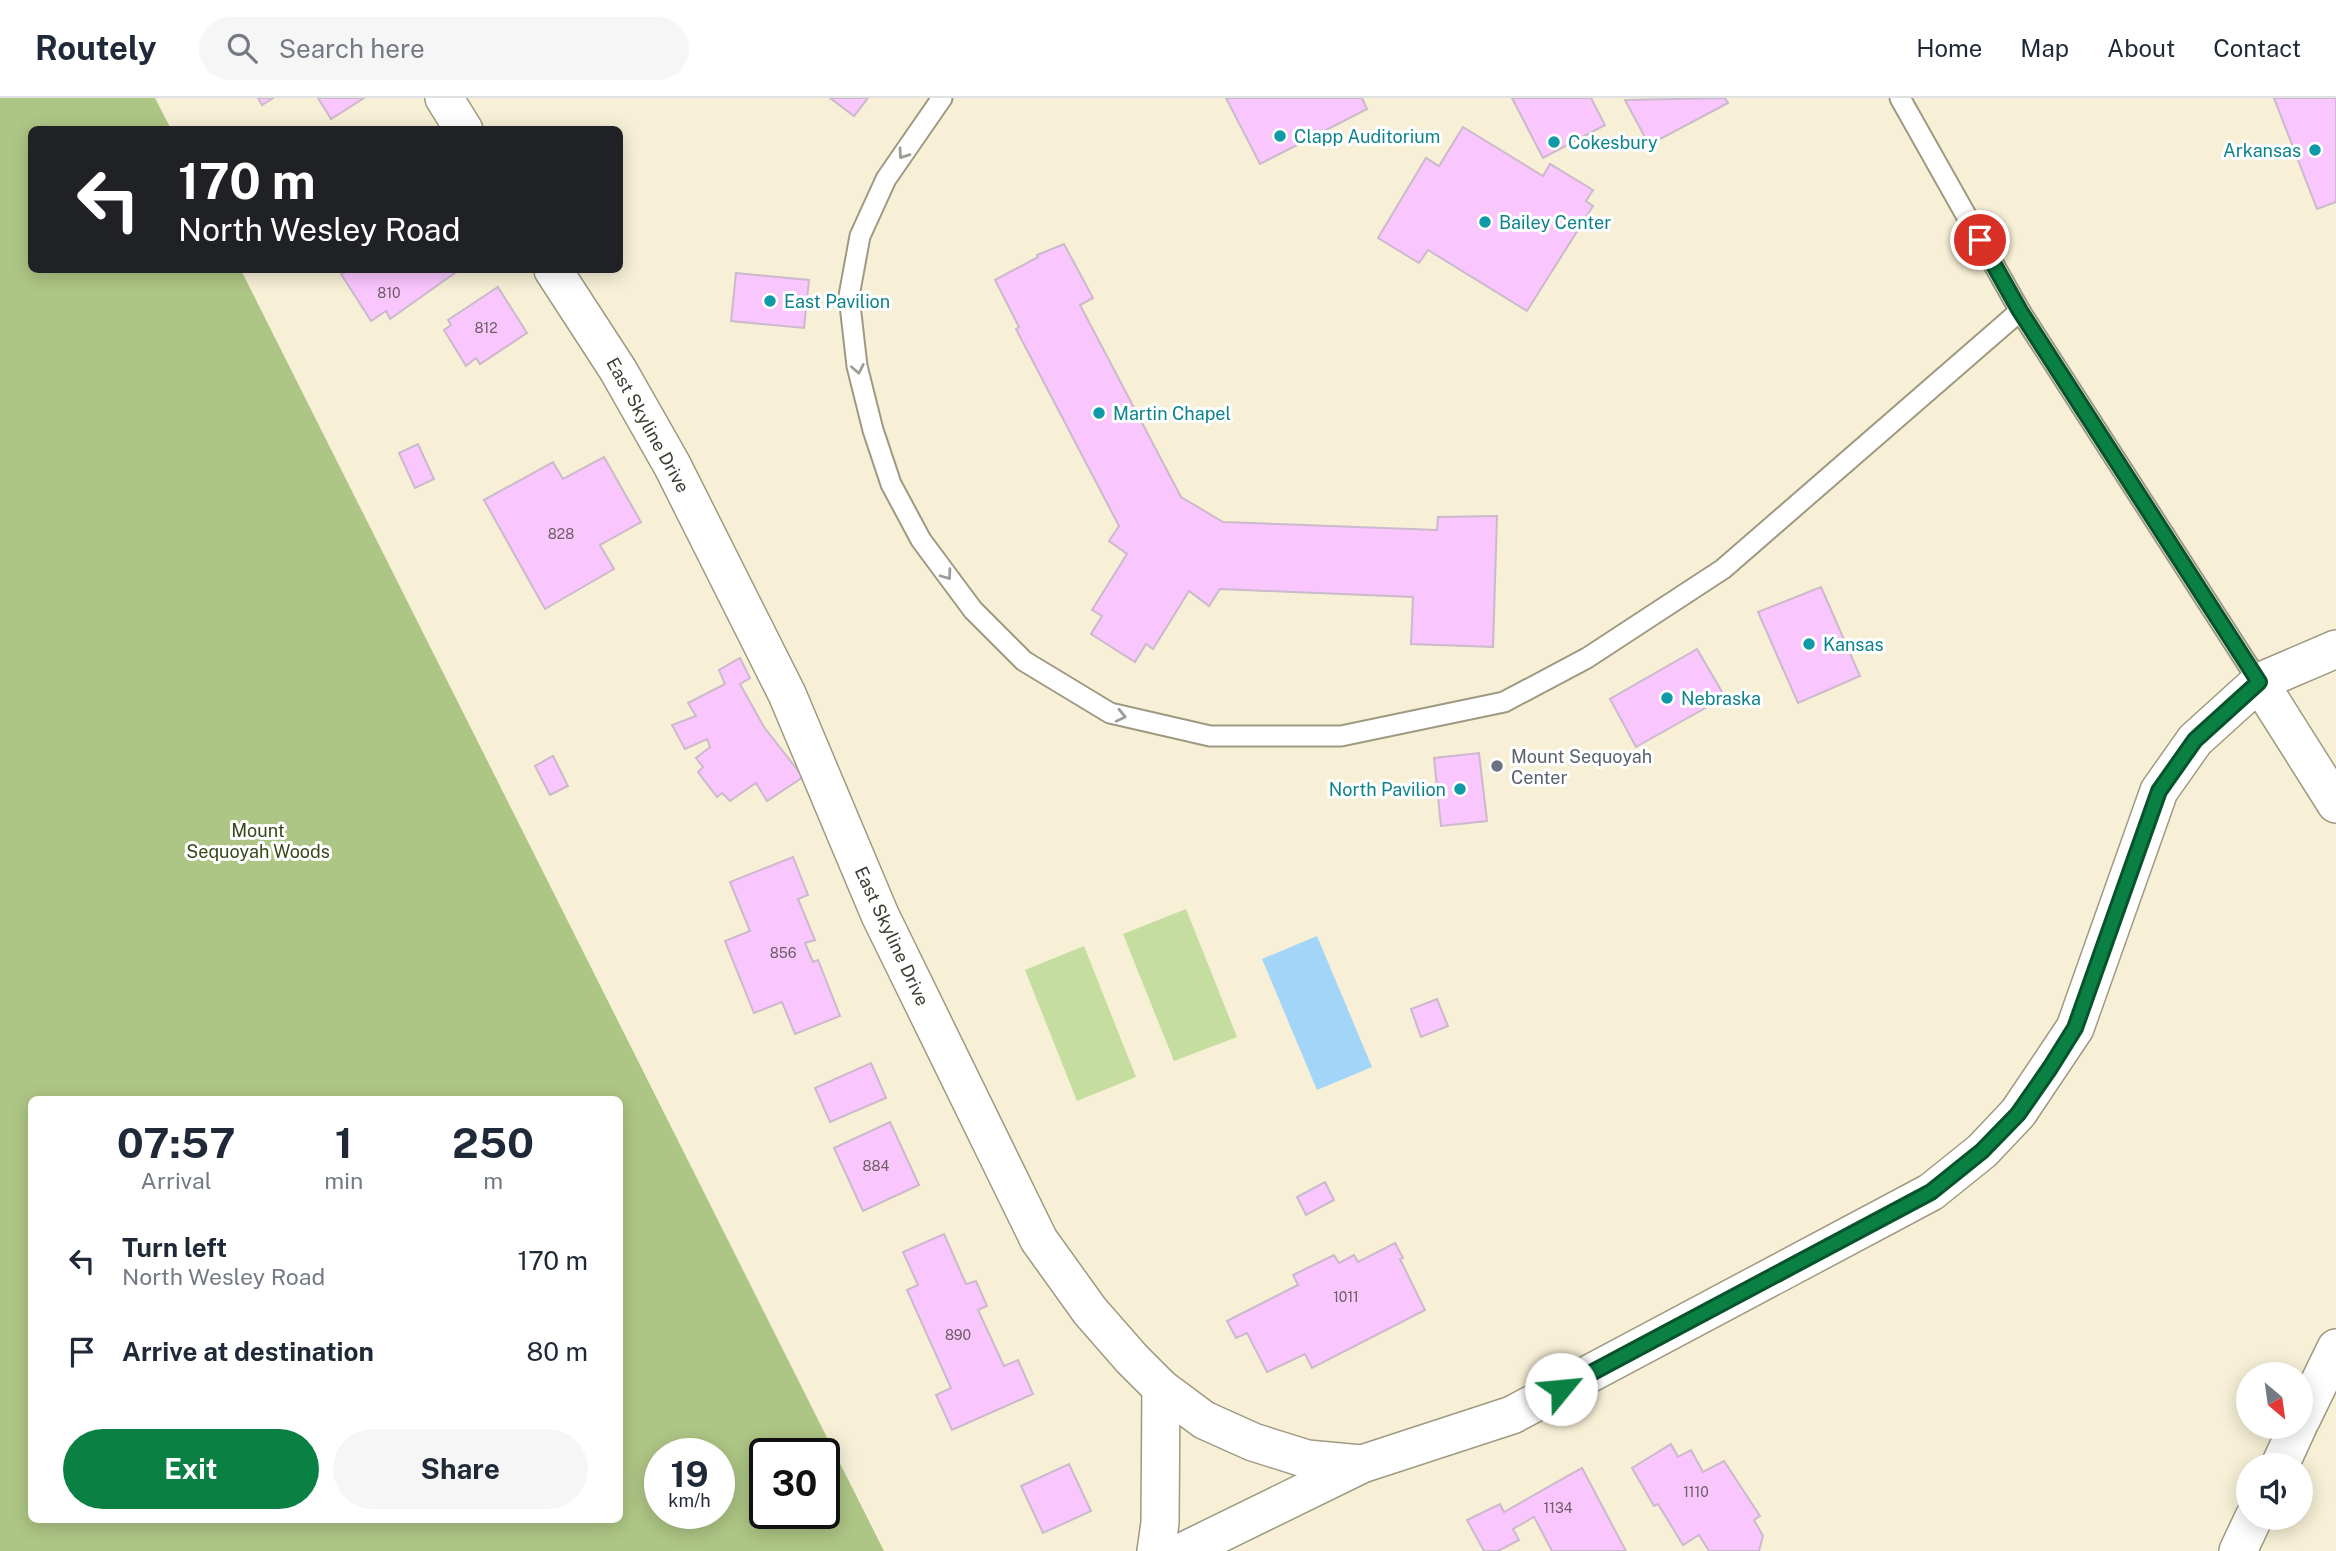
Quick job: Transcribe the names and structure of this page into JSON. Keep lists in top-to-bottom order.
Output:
{
  "streets": {
    "street": ["East Skyline Drive"]
  },
  "parks": ["Mount Sequoyah Woods"],
  "places": [
    "Clapp Auditorium",
    "Cokesbury",
    "Arkansas",
    "Bailey Center",
    "East Pavilion",
    "Martin Chapel",
    "Kansas",
    "Nebraska",
    "Mount Sequoyah Center",
    "North Pavilion"
  ],
  "house_numbers": [
    "810",
    "812",
    "828",
    "856",
    "884",
    "1011",
    "890",
    "1110",
    "1134"
  ],
  "north": "bottom right",
  "page": {
    "header": "Routely",
    "search": "Search here",
    "nav": [
      "Home",
      "Map",
      "About",
      "Contact"
    ],
    "turn": ["170 m", "North Wesley Road"],
    "eta": [
      "07:57",
      "Arrival",
      "1",
      "min",
      "250",
      "m"
    ],
    "list": [
      {
        "name": "Turn left",
        "note": "North Wesley Road",
        "value": "170 m"
      },
      {
        "name": "Arrive at destination",
        "value": "80 m"
      }
    ],
    "buttons": ["Exit", "Share"],
    "speed": "19 km/h",
    "limit": "30"
  }
}
